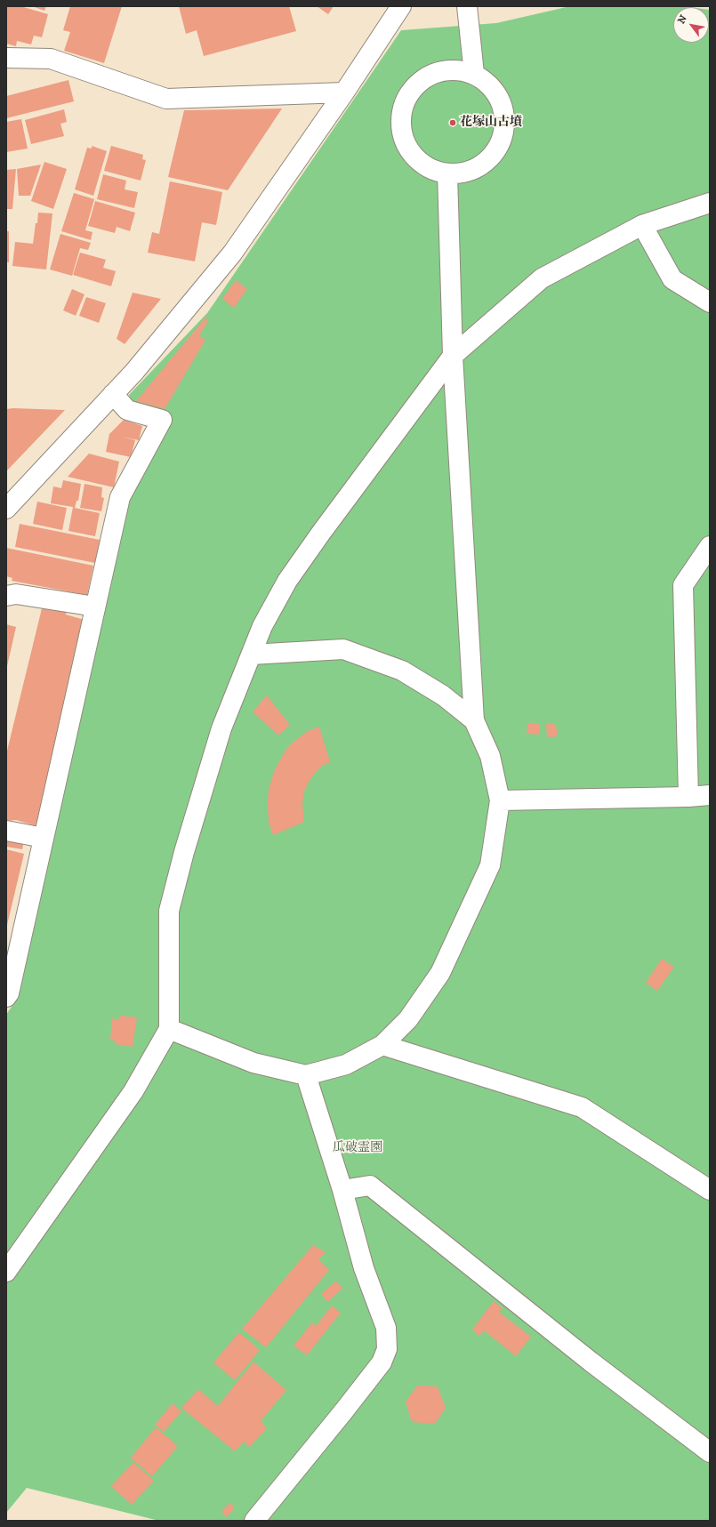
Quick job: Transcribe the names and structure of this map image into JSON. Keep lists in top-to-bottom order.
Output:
{
  "parks": ["瓜破霊園"],
  "places": ["花塚山古墳"],
  "north": "top left"
}
